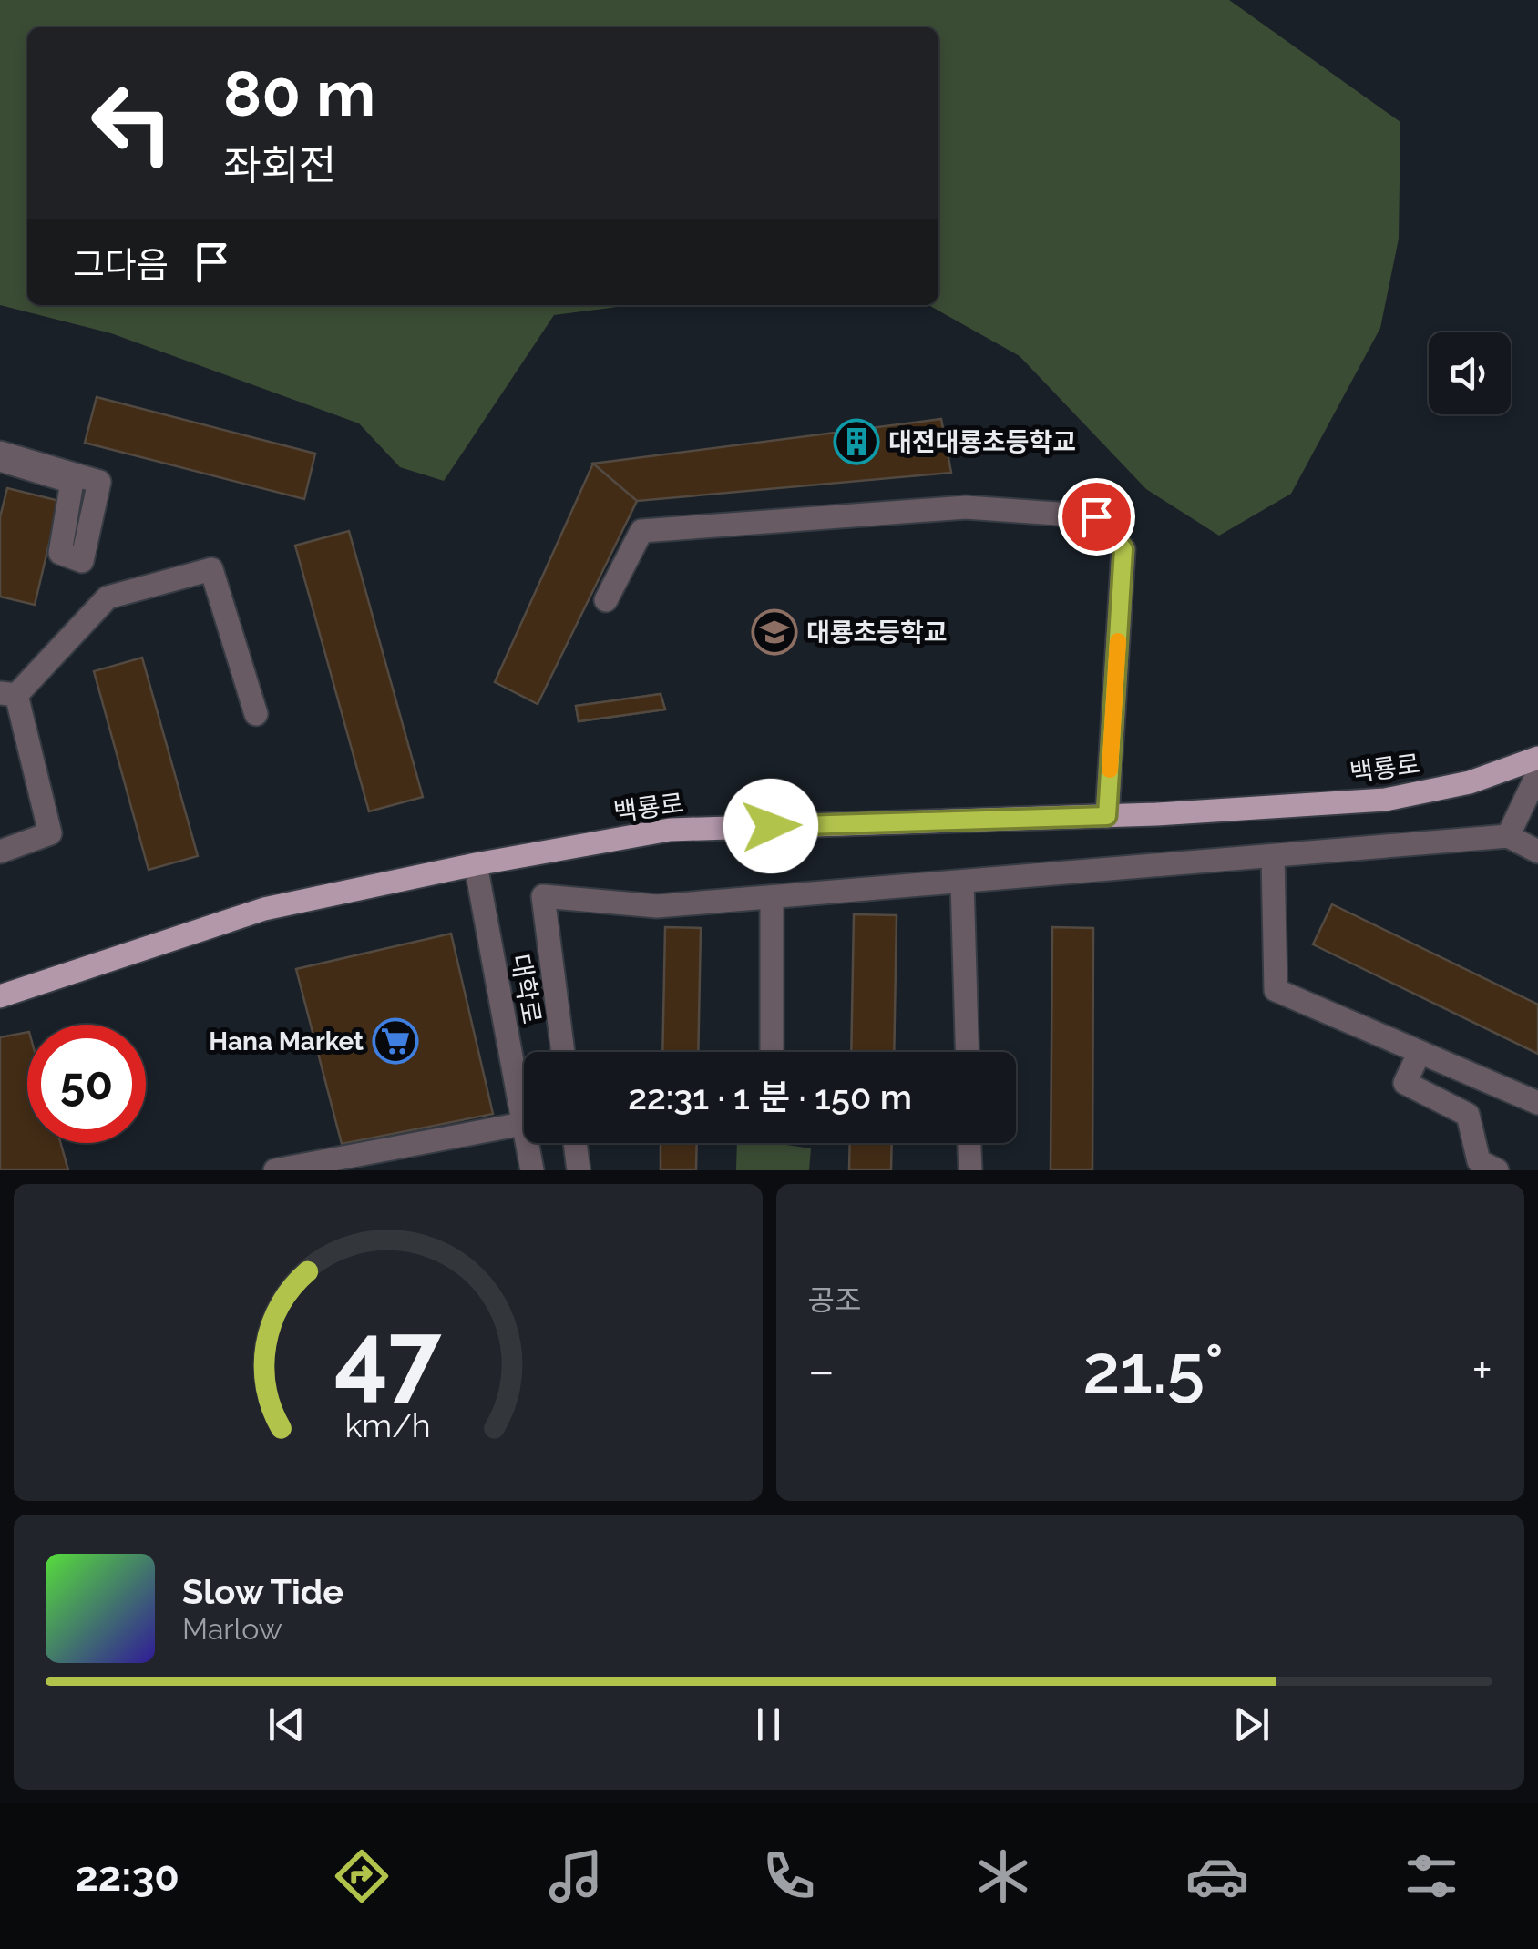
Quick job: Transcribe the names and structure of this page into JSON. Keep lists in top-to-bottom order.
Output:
{
  "streets": {
    "main road": ["백룡로"],
    "street": ["대학로"]
  },
  "crossings": [
    ["백룡로", "대학로"]
  ],
  "places": {
    "building": ["대전대룡초등학교"],
    "school or university": ["대룡초등학교"],
    "supermarket": ["Hana Market"]
  },
  "page": {
    "turn": ["80 m", "좌회전"],
    "then": "그다음",
    "limit": "50",
    "trip": "22:31 · 1 분 · 150 m",
    "tile": "공조",
    "heat": ["−", "21.5°", "+"],
    "song": ["Slow Tide", "Marlow"],
    "tabs": "22:30",
    "gauge": ["47", "km/h"]
  }
}
